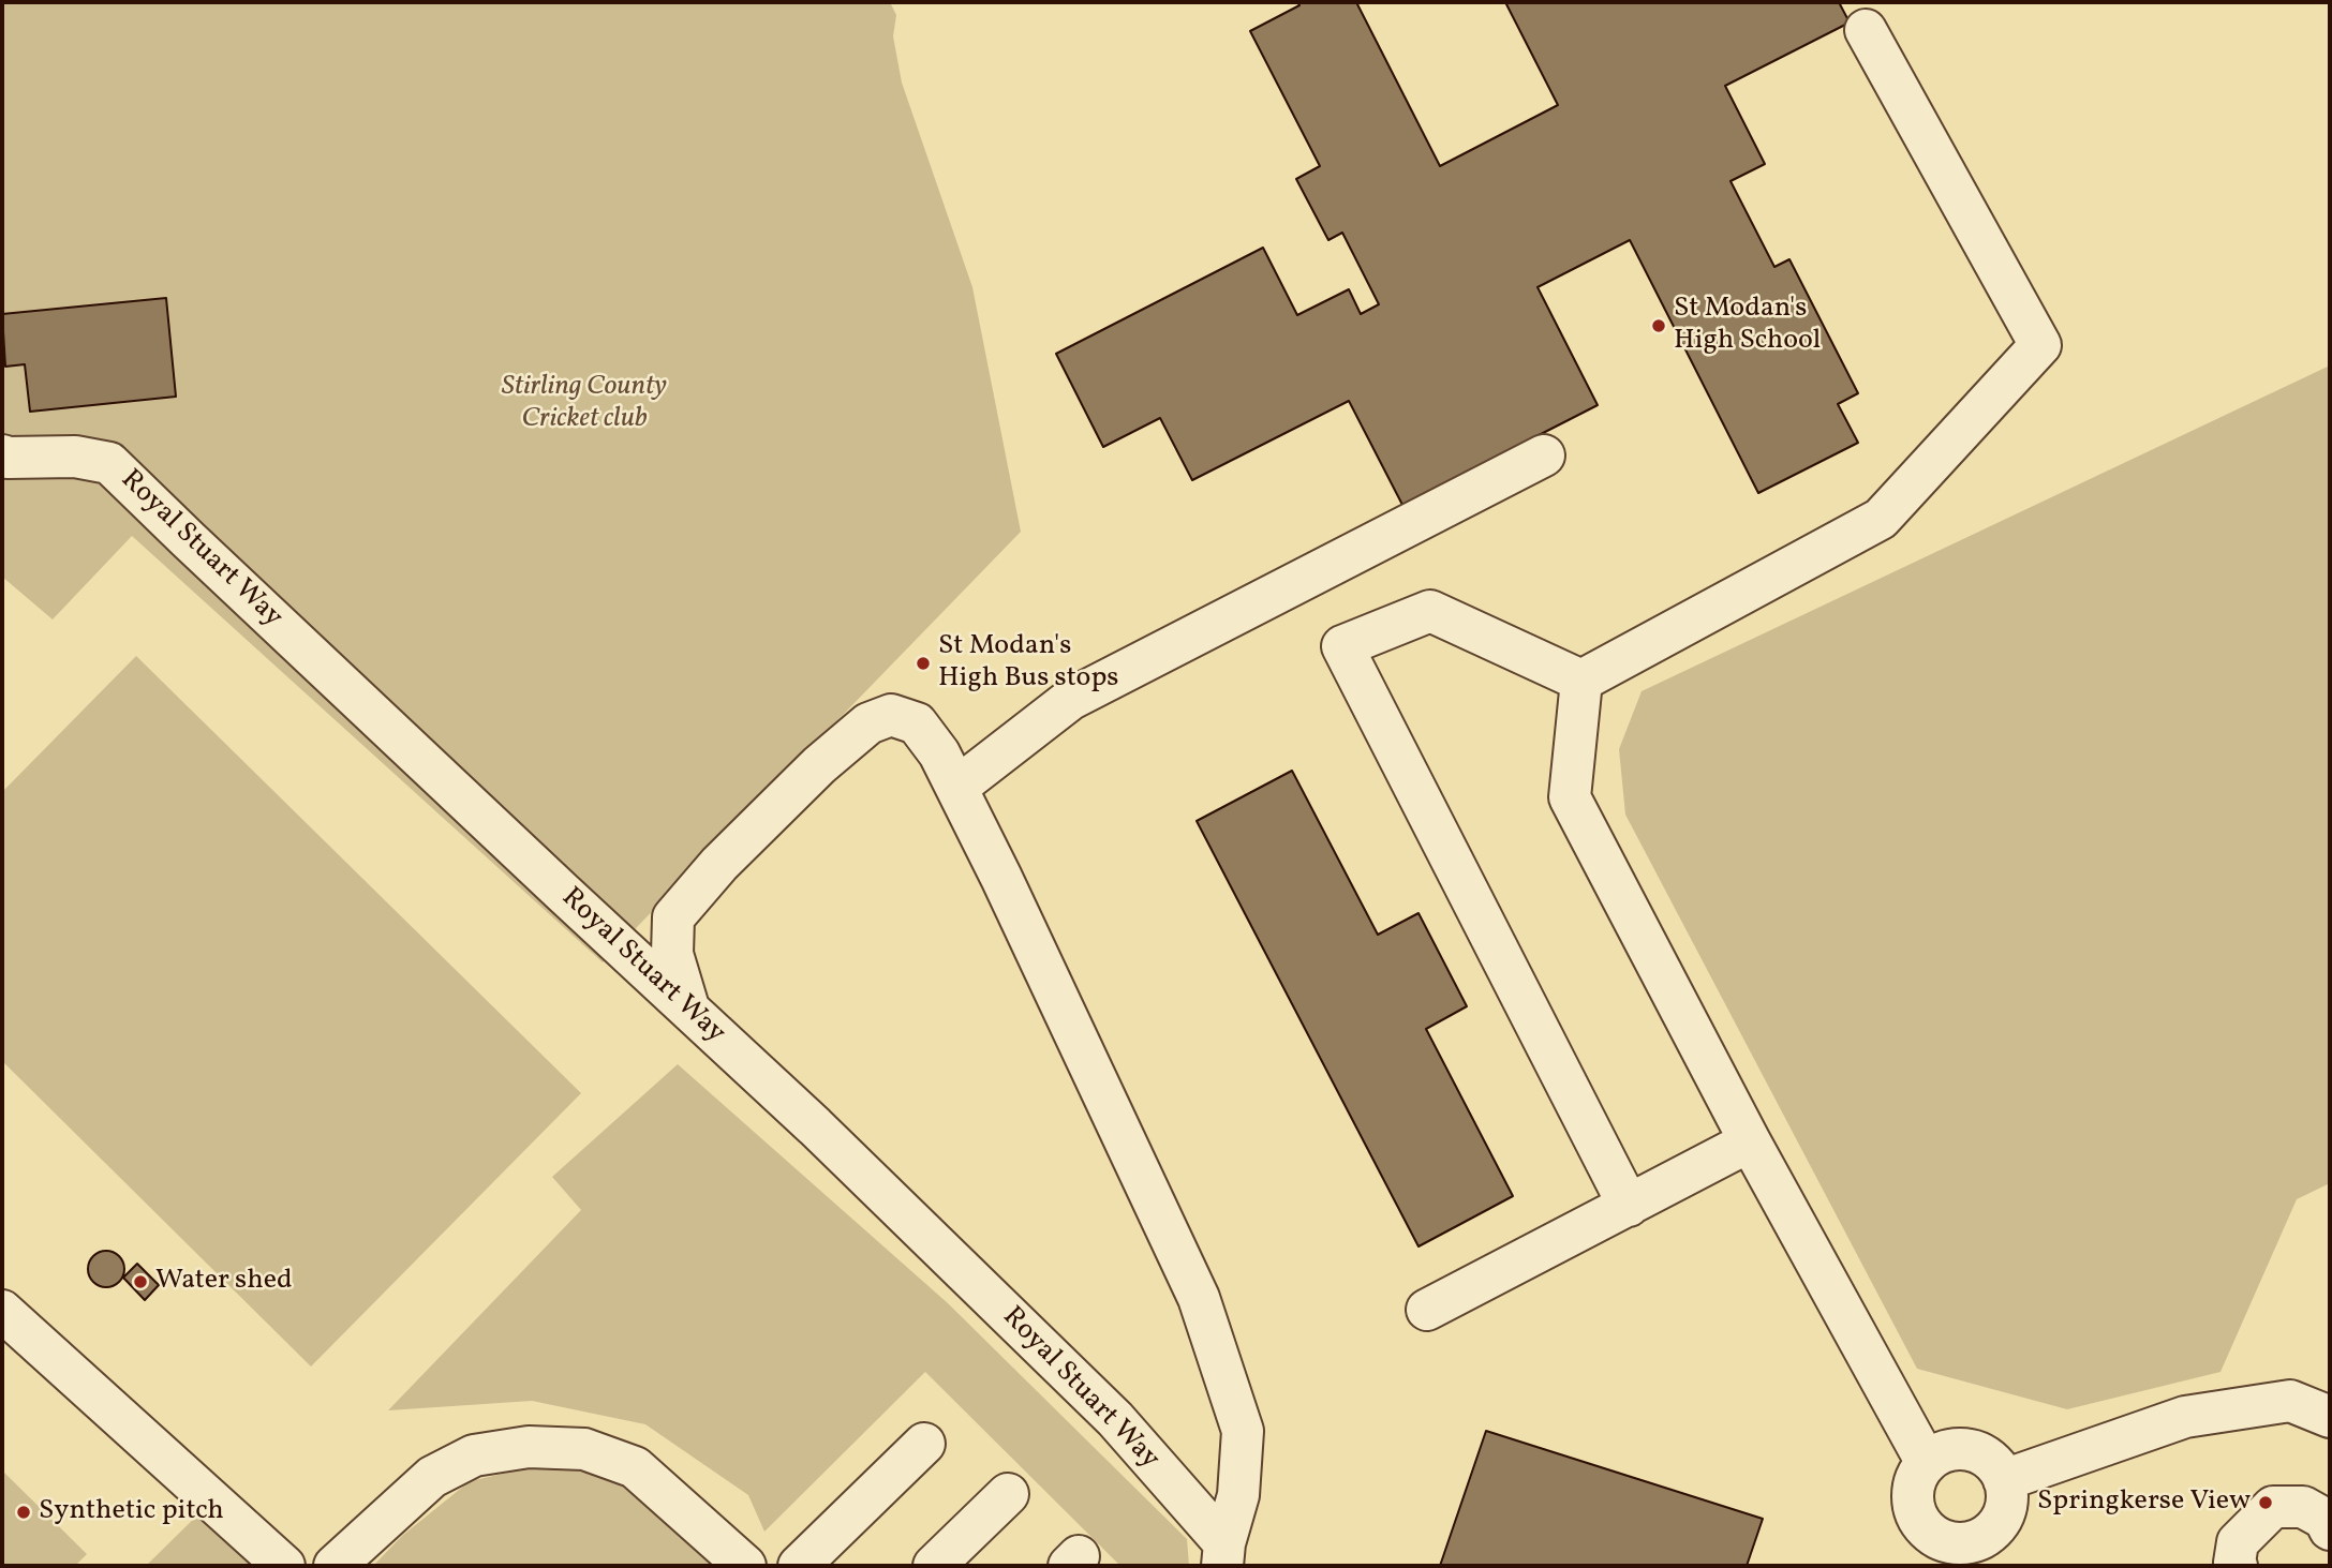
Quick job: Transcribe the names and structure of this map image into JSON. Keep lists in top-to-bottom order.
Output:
{
  "streets": {
    "street": ["Royal Stuart Way"]
  },
  "parks": ["Stirling County Cricket club"],
  "places": [
    "St Modan's High School",
    "St Modan's High Bus stops",
    "Water shed",
    "Springkerse View",
    "Synthetic pitch"
  ]
}
